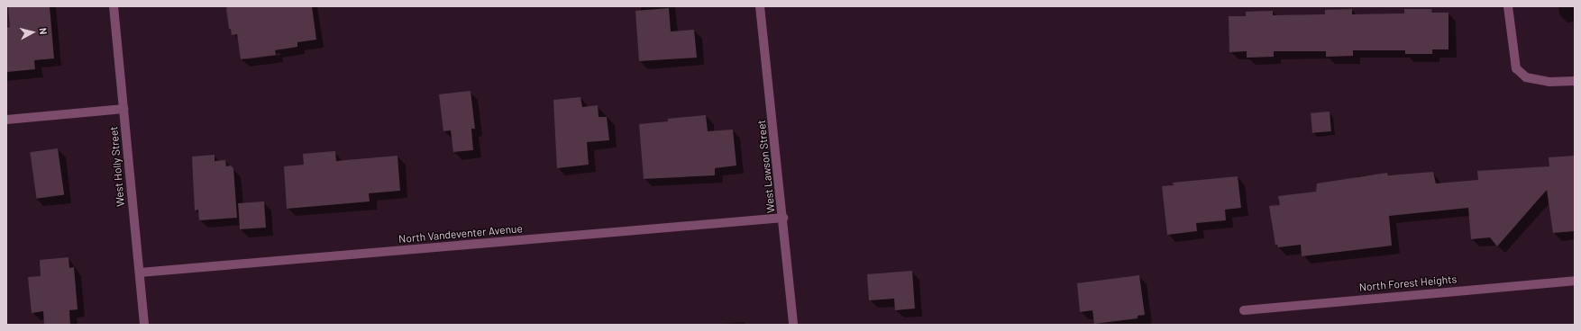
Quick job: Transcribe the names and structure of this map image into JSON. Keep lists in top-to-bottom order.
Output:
{
  "streets": {
    "street": [
      "West Holly Street",
      "West Lawson Street",
      "North Vandeventer Avenue",
      "North Forest Heights"
    ]
  },
  "crossings": [
    ["West Holly Street", "North Vandeventer Avenue"],
    ["West Lawson Street", "North Vandeventer Avenue"]
  ],
  "north": "right"
}
